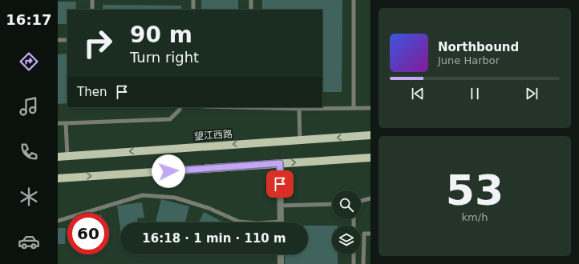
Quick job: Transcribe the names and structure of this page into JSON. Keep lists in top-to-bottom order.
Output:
{
  "streets": {
    "main road": ["望江西路"]
  },
  "page": {
    "tabs": "16:17",
    "turn": ["90 m", "Turn right"],
    "song": ["Northbound", "June Harbor"],
    "then": "Then",
    "tile": ["53", "km/h"],
    "limit": "60",
    "trip": "16:18 · 1 min · 110 m"
  }
}
